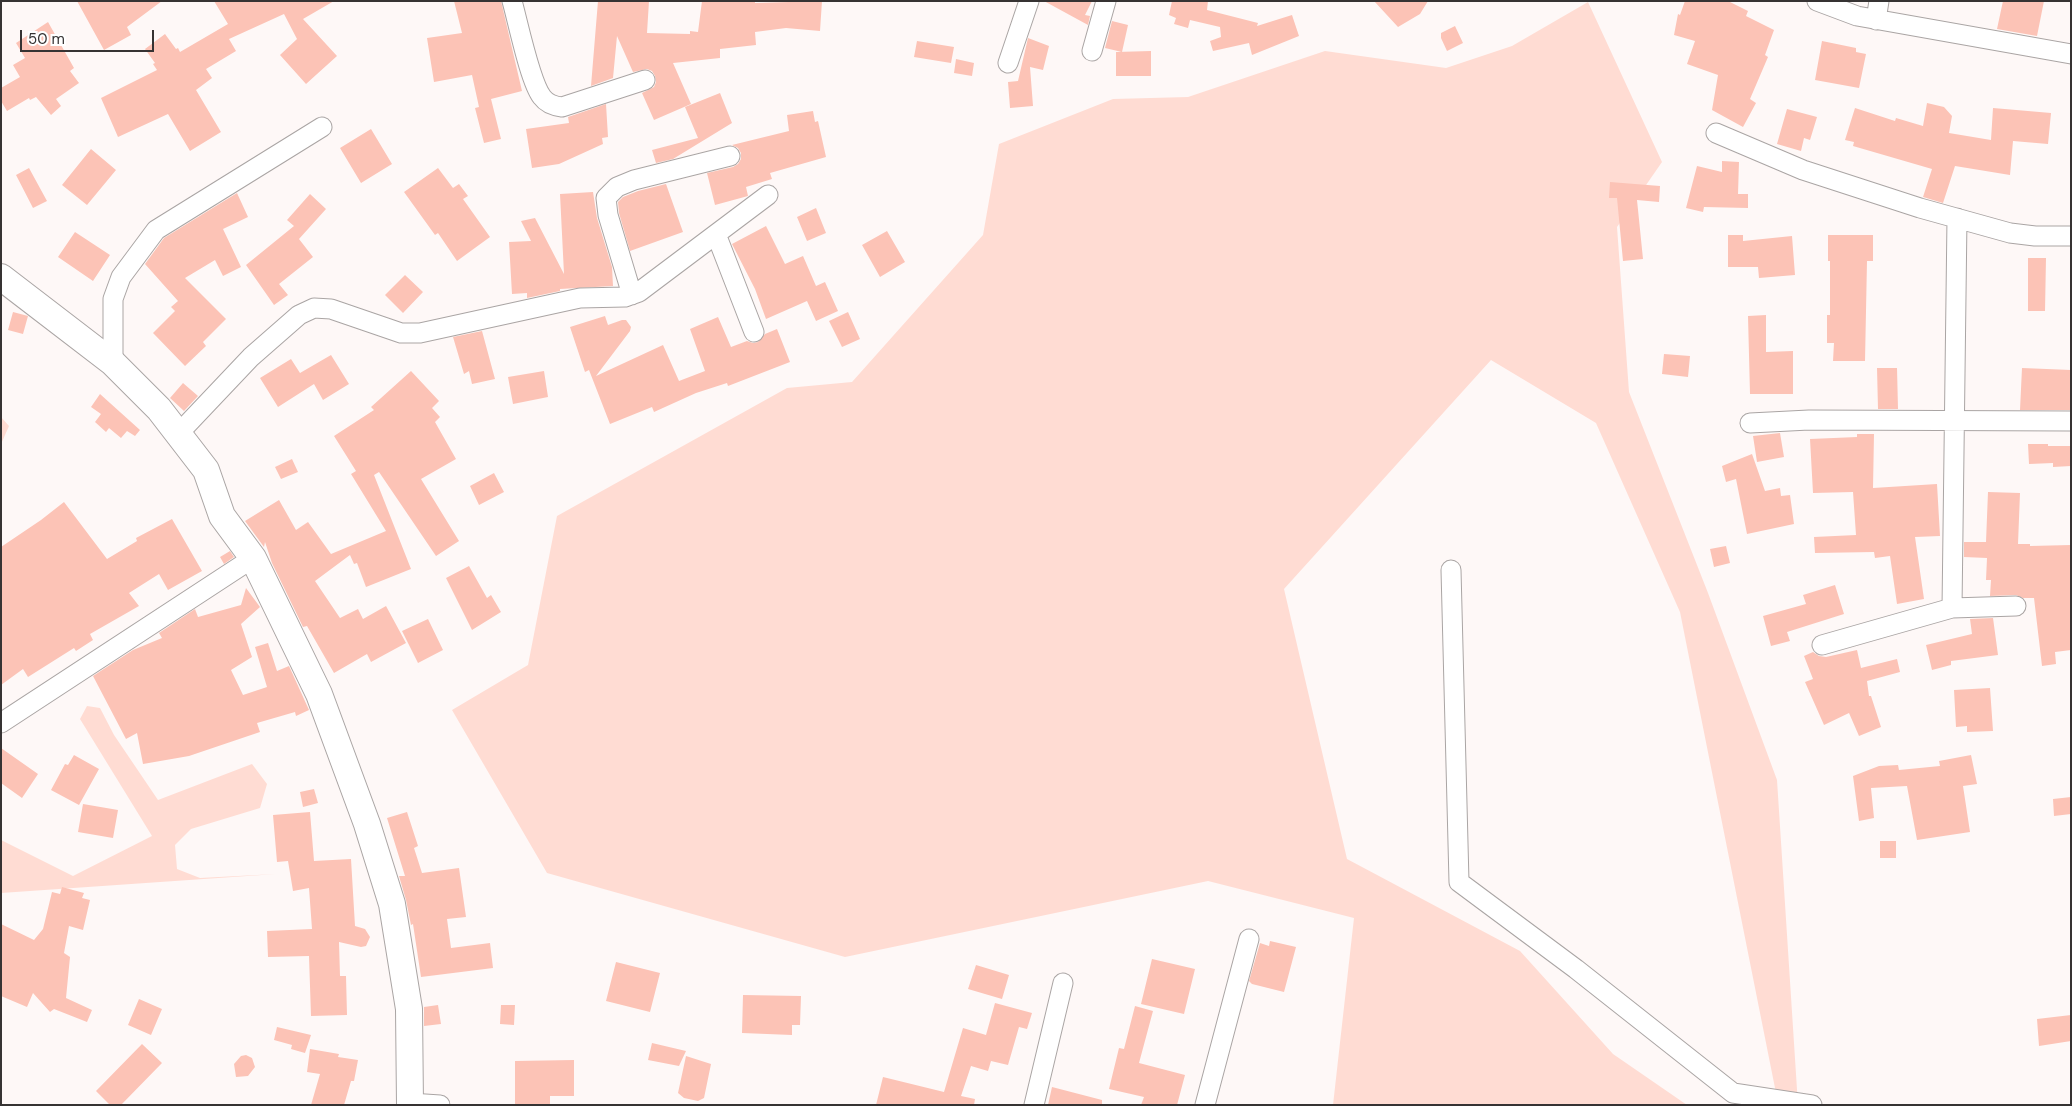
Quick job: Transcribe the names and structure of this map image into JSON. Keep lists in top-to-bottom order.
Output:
{
  "scale_bar": "50 m"
}
